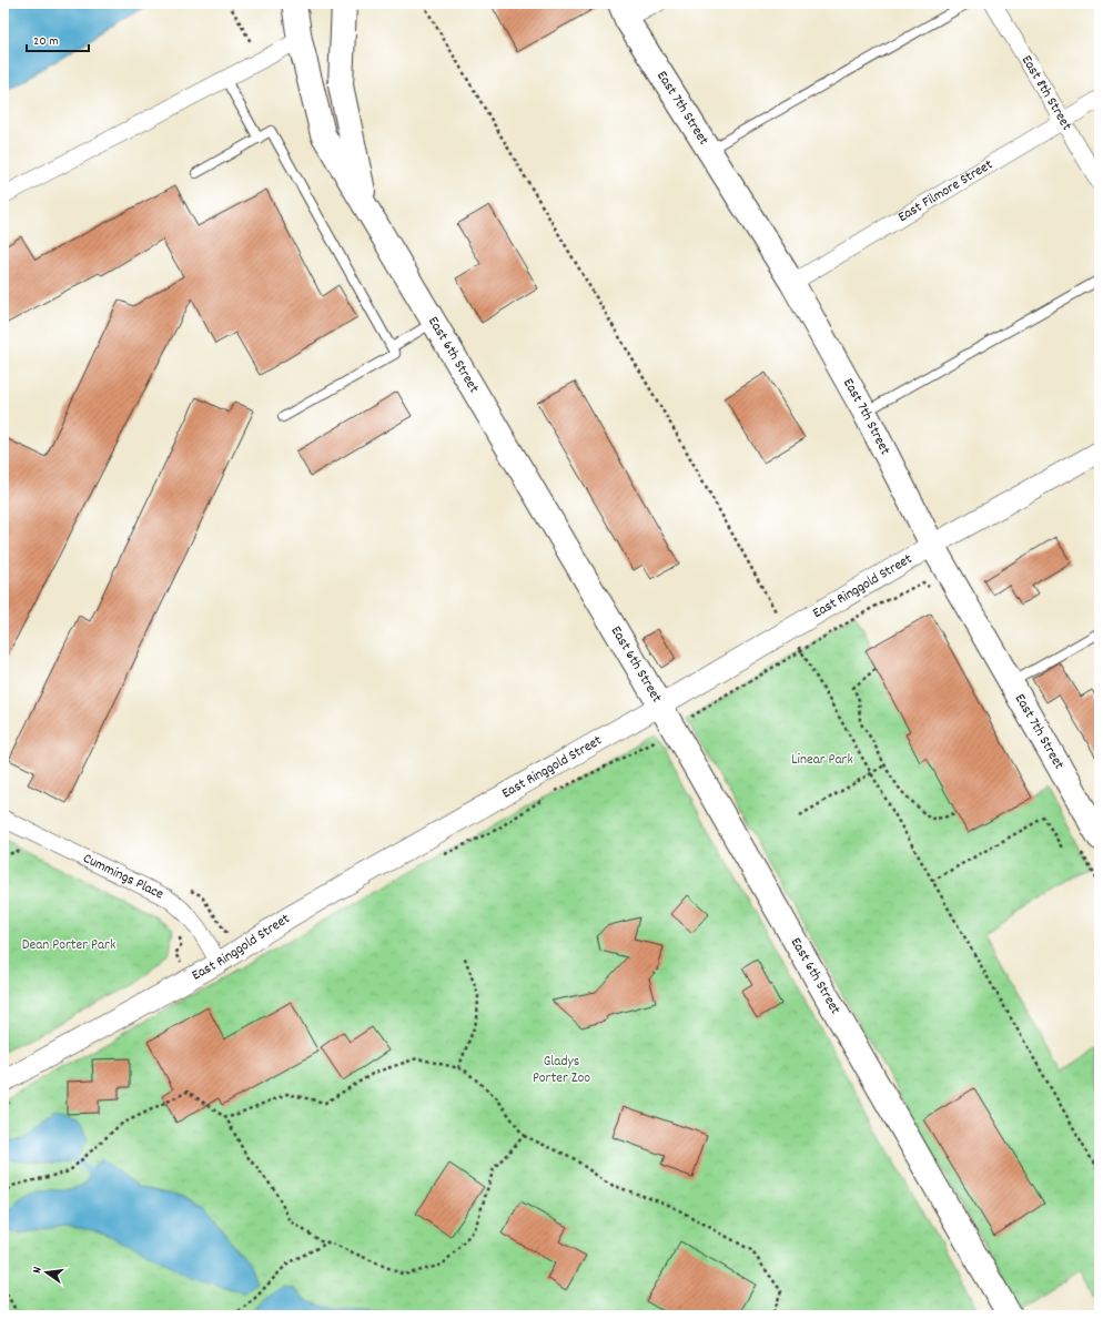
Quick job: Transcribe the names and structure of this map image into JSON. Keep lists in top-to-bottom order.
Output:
{
  "streets": {
    "main road": ["East 7th Street", "East 6th Street"],
    "street": [
      "East 8th Street",
      "East Filmore Street",
      "East Ringgold Street",
      "Cummings Place"
    ]
  },
  "crossings": [
    ["East 8th Street", "East Filmore Street"],
    ["East 7th Street", "East Filmore Street"],
    ["East 7th Street", "East Ringgold Street"],
    ["East 6th Street", "East Ringgold Street"],
    ["East Ringgold Street", "Cummings Place"]
  ],
  "parks": ["Linear Park", "Dean Porter Park", "Gladys Porter Zoo"],
  "scale_bar": "20 m",
  "north": "left"
}
